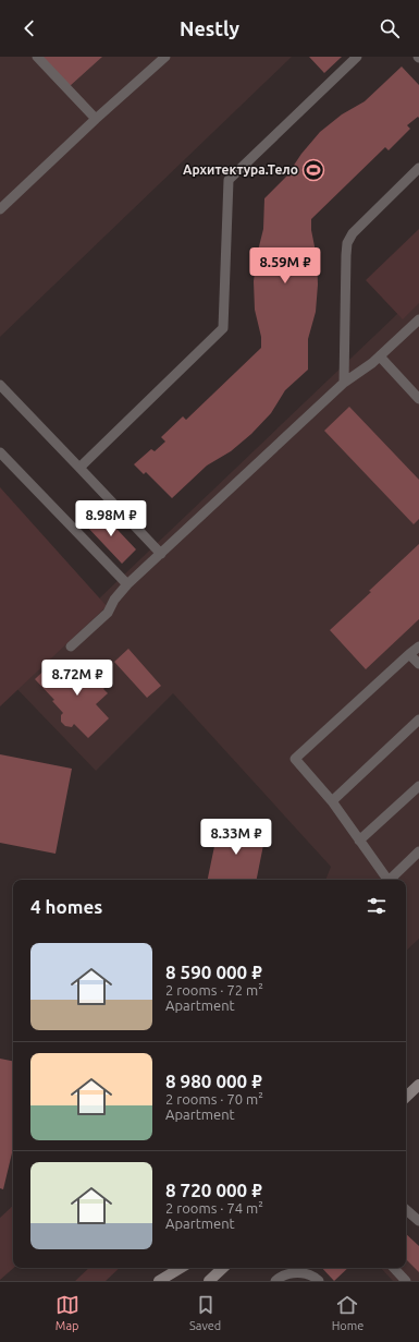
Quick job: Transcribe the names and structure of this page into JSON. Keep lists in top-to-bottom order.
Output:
{
  "places": {
    "sports": ["Архитектура.Тело"]
  },
  "page": {
    "header": "Nestly",
    "price": [
      "8.59M ₽",
      "8.98M ₽",
      "8.72M ₽",
      "8.33M ₽"
    ],
    "heading": "4 homes",
    "list": [
      {
        "name": "8 590 000 ₽",
        "note": "2 rooms · 72 m² · Apartment"
      },
      {
        "name": "8 980 000 ₽",
        "note": "2 rooms · 70 m² · Apartment"
      },
      {
        "name": "8 720 000 ₽",
        "note": "2 rooms · 74 m² · Apartment"
      }
    ],
    "tabs": ["Map", "Saved", "Home"]
  }
}
